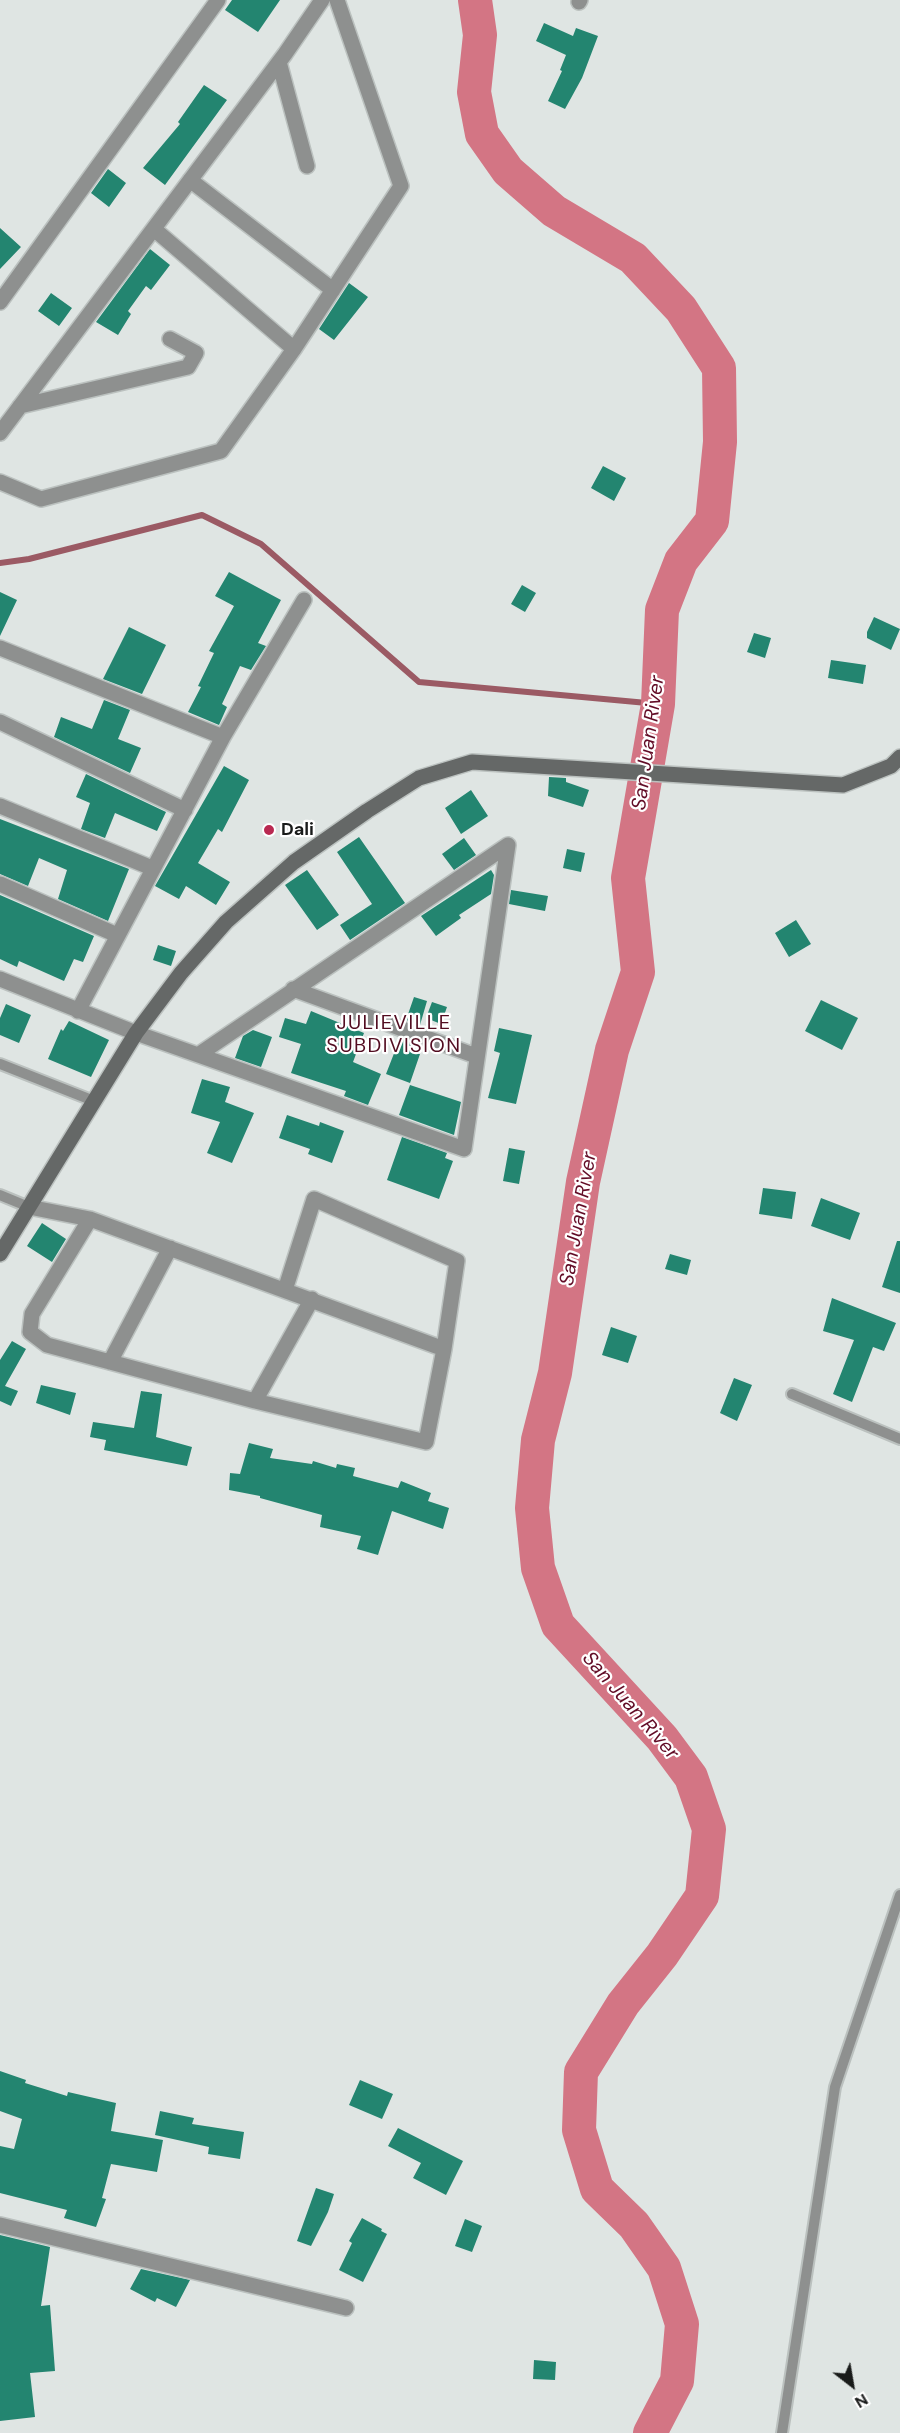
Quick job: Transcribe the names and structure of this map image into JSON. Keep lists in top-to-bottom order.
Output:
{
  "districts": ["JULIEVILLE SUBDIVISION"],
  "water": ["San Juan River"],
  "places": ["Dali"],
  "north": "bottom right"
}
